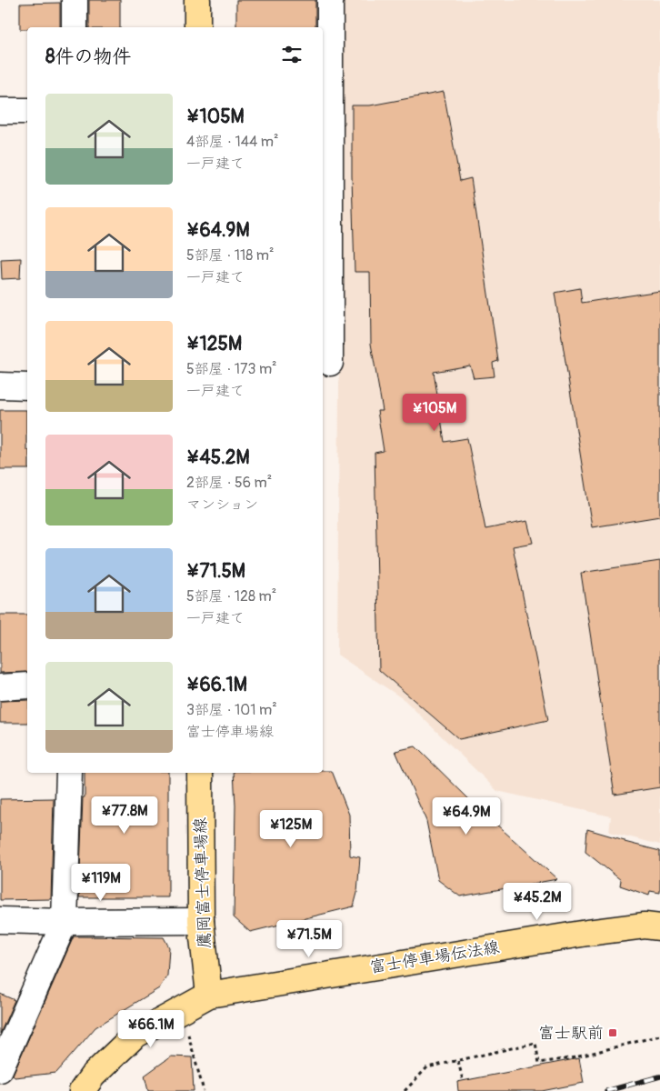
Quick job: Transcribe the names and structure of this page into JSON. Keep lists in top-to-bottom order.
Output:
{
  "streets": {
    "main road": ["鷹岡富士停車場線", "富士停車場伝法線"]
  },
  "crossings": [
    ["鷹岡富士停車場線", "富士停車場伝法線"]
  ],
  "places": {
    "transit": ["富士駅前"]
  },
  "page": {
    "heading": "8件の物件",
    "list": [
      {
        "name": "¥105M",
        "note": "4部屋 · 144 m² · 一戸建て"
      },
      {
        "name": "¥64.9M",
        "note": "5部屋 · 118 m² · 一戸建て"
      },
      {
        "name": "¥125M",
        "note": "5部屋 · 173 m² · 一戸建て"
      },
      {
        "name": "¥45.2M",
        "note": "2部屋 · 56 m² · マンション"
      },
      {
        "name": "¥71.5M",
        "note": "5部屋 · 128 m² · 一戸建て"
      },
      {
        "name": "¥66.1M",
        "note": "3部屋 · 101 m² · 富士停車場線"
      }
    ],
    "price": [
      "¥105M",
      "¥77.8M",
      "¥64.9M",
      "¥125M",
      "¥119M",
      "¥45.2M",
      "¥71.5M",
      "¥66.1M"
    ]
  }
}
